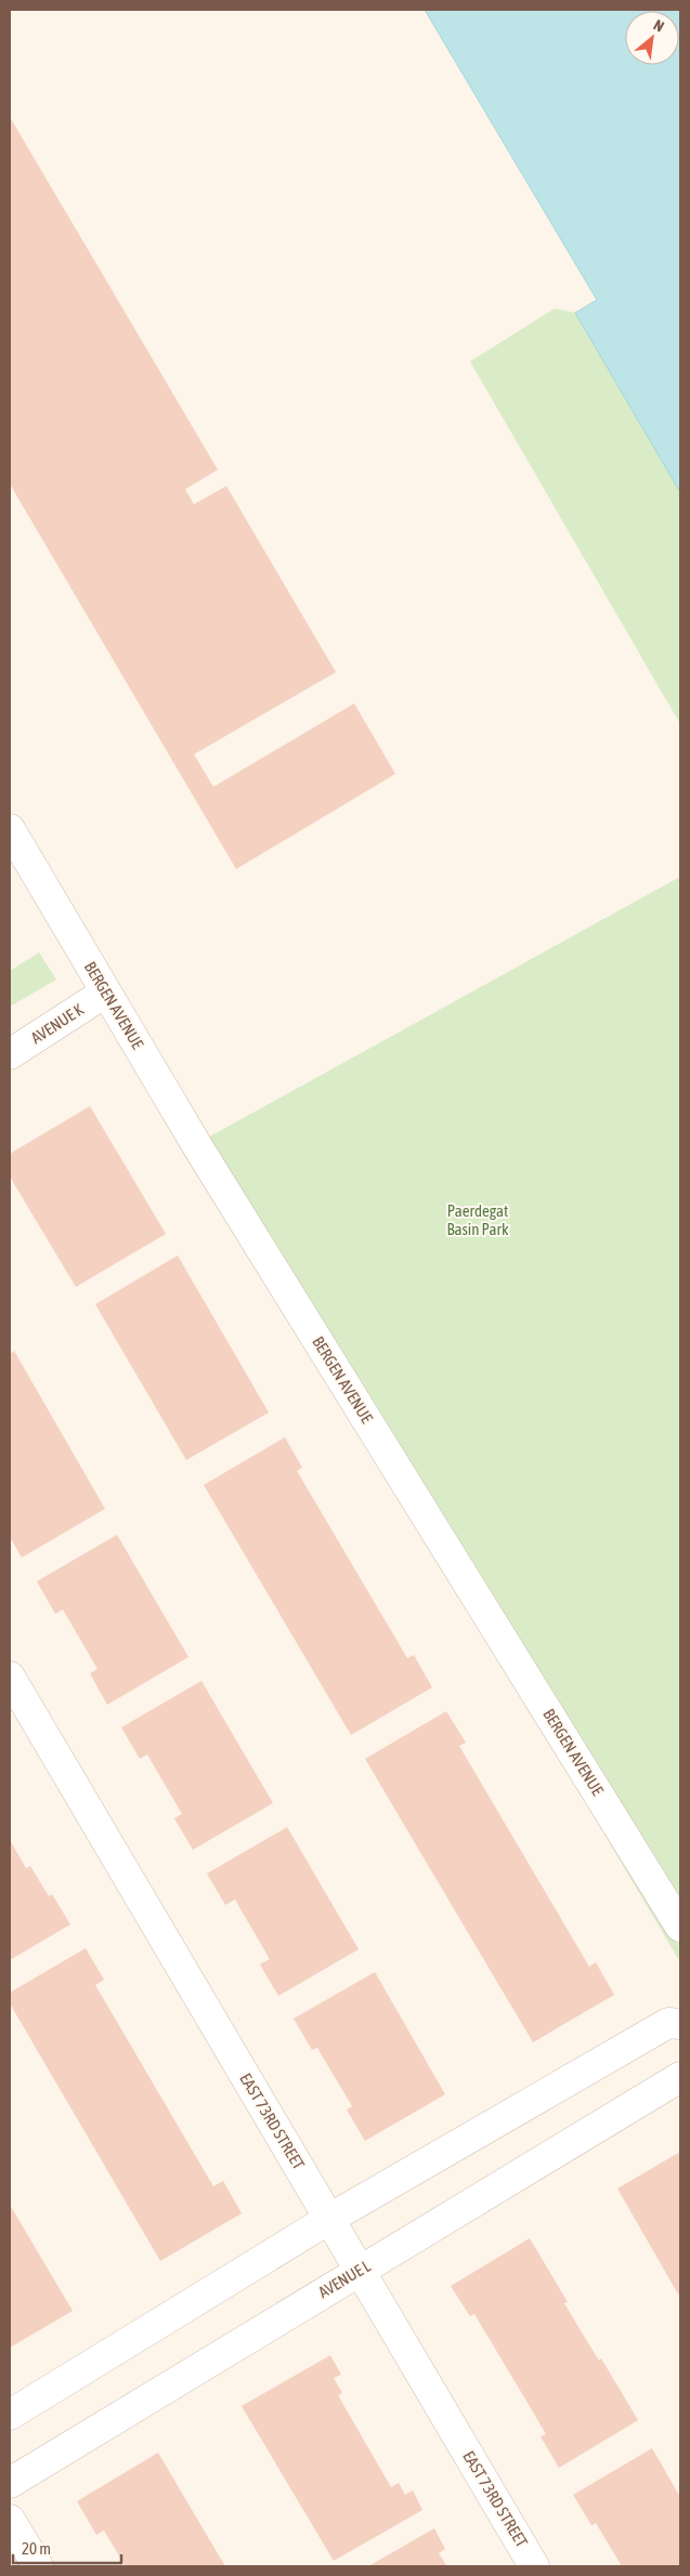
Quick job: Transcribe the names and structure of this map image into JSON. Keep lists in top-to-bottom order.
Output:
{
  "streets": {
    "street": [
      "BERGEN AVENUE",
      "AVENUE K",
      "EAST 73RD STREET",
      "AVENUE L"
    ]
  },
  "crossings": [
    ["BERGEN AVENUE", "AVENUE K"],
    ["EAST 73RD STREET", "AVENUE L"]
  ],
  "parks": ["Paerdegat Basin Park"],
  "scale_bar": "20 m",
  "north": "top right"
}
